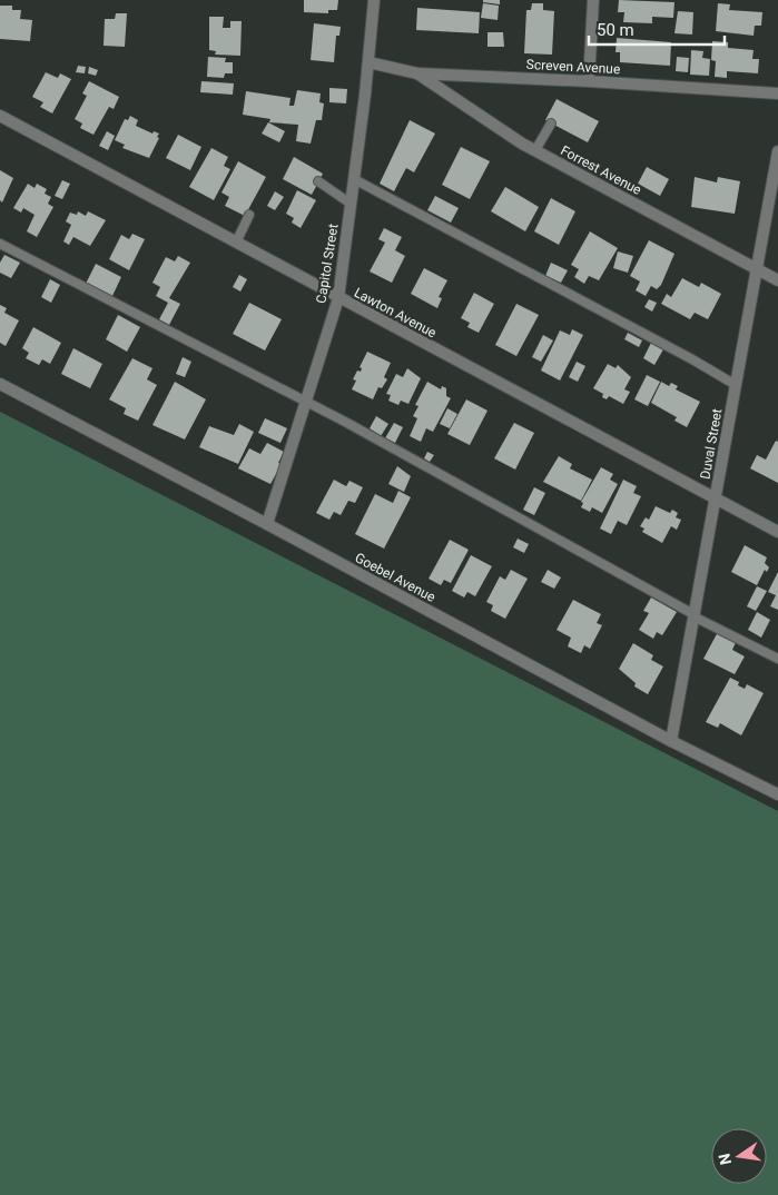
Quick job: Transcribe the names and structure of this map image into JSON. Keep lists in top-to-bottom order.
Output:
{
  "streets": {
    "street": [
      "Screven Avenue",
      "Forrest Avenue",
      "Capitol Street",
      "Lawton Avenue",
      "Duval Street",
      "Goebel Avenue"
    ]
  },
  "crossings": [
    ["Screven Avenue", "Forrest Avenue"],
    ["Screven Avenue", "Capitol Street"],
    ["Forrest Avenue", "Duval Street"],
    ["Capitol Street", "Lawton Avenue"],
    ["Capitol Street", "Goebel Avenue"],
    ["Lawton Avenue", "Duval Street"],
    ["Duval Street", "Goebel Avenue"]
  ],
  "scale_bar": "50 m",
  "north": "left"
}
